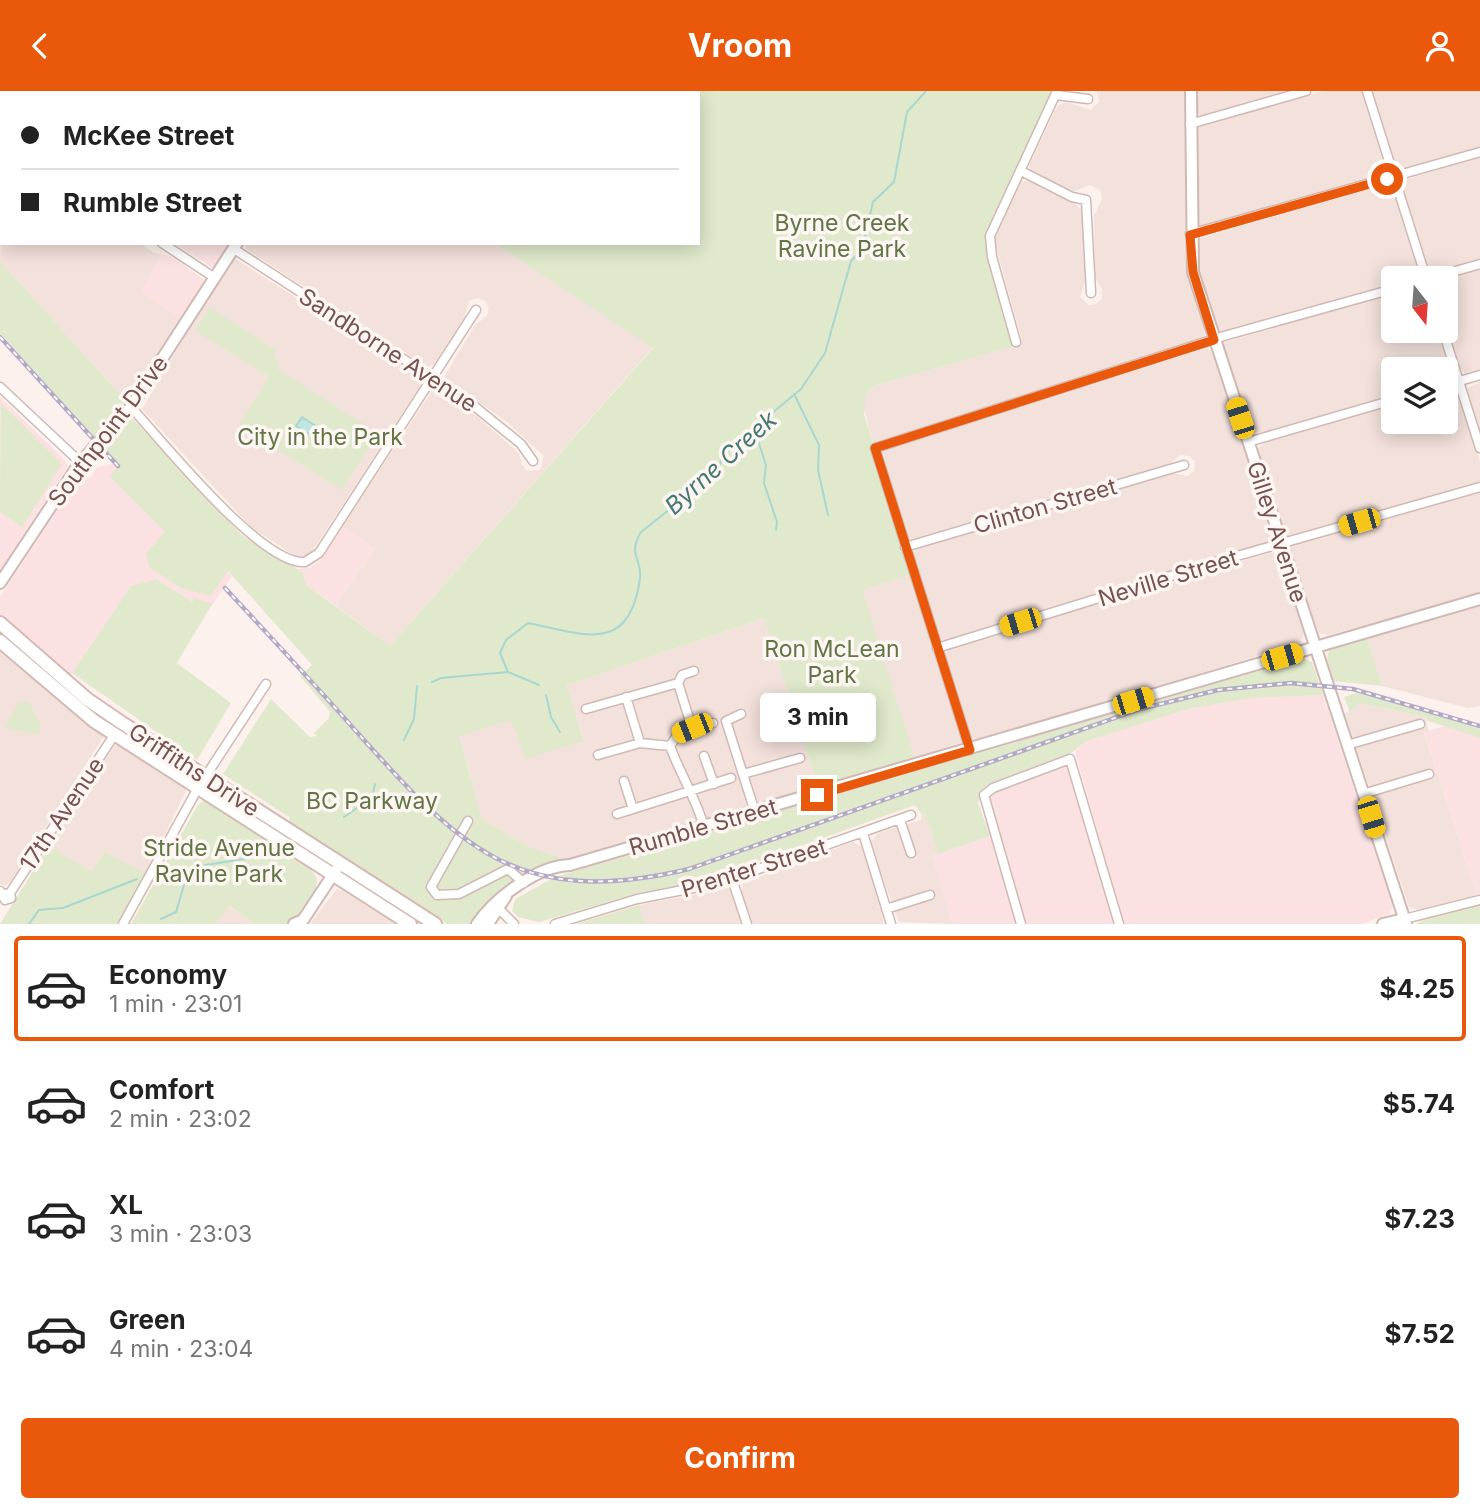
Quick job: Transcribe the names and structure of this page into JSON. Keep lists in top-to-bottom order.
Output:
{
  "streets": {
    "main road": ["Griffiths Drive"],
    "street": [
      "Sandborne Avenue",
      "Southpoint Drive",
      "Clinton Street",
      "Gilley Avenue",
      "Neville Street",
      "17th Avenue",
      "Rumble Street",
      "Prenter Street"
    ]
  },
  "crossings": [
    ["Sandborne Avenue", "Southpoint Drive"],
    ["Gilley Avenue", "Neville Street"],
    ["Gilley Avenue", "Rumble Street"],
    ["Griffiths Drive", "17th Avenue"]
  ],
  "water": ["Byrne Creek"],
  "parks": [
    "Byrne Creek Ravine Park",
    "City in the Park",
    "Ron McLean Park",
    "BC Parkway",
    "Stride Avenue Ravine Park"
  ],
  "north": "bottom",
  "page": {
    "header": "Vroom",
    "banner": ["McKee Street", "Rumble Street"],
    "bubble": "3 min",
    "list": [
      {
        "name": "Economy",
        "note": "1 min · 23:01",
        "value": "$4.25"
      },
      {
        "name": "Comfort",
        "note": "2 min · 23:02",
        "value": "$5.74"
      },
      {
        "name": "XL",
        "note": "3 min · 23:03",
        "value": "$7.23"
      },
      {
        "name": "Green",
        "note": "4 min · 23:04",
        "value": "$7.52"
      }
    ],
    "buttons": "Confirm"
  }
}
